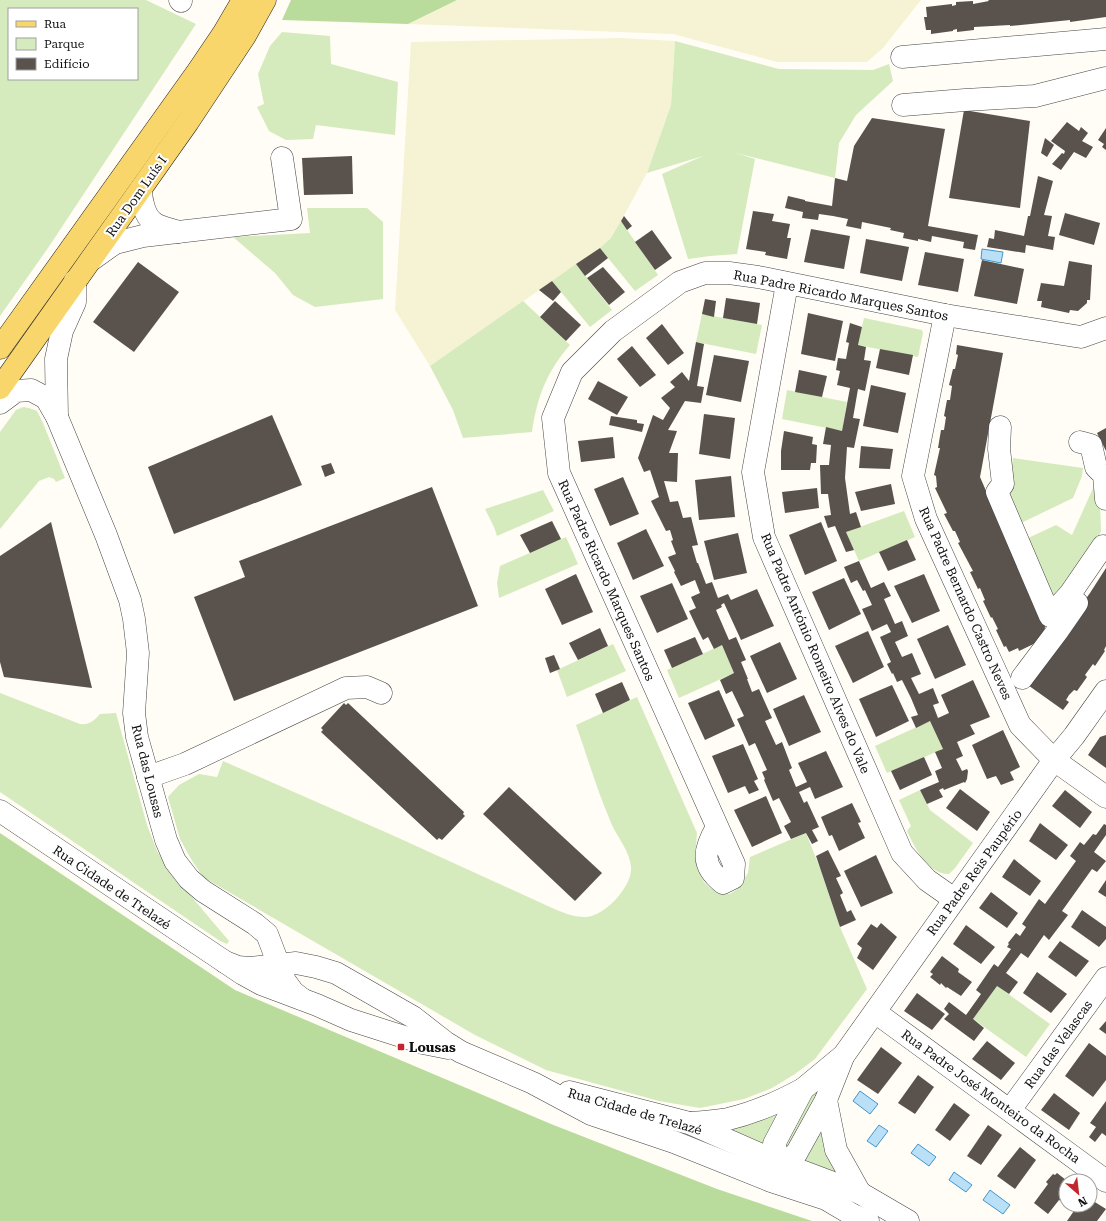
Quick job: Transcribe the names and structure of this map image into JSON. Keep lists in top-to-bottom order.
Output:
{
  "streets": {
    "main road": ["Rua Dom Luís I"],
    "street": [
      "Rua Padre Ricardo Marques Santos",
      "Rua Padre Bernardo Castro Neves",
      "Rua Padre António Romeiro Alves do Vale",
      "Rua das Lousas",
      "Rua Padre Reis Paupério",
      "Rua Cidade de Trelazé",
      "Rua das Velascas",
      "Rua Padre José Monteiro da Rocha"
    ]
  },
  "crossings": [
    ["Rua Dom Luís I", "Rua das Lousas"],
    ["Rua Padre Ricardo Marques Santos", "Rua Padre Bernardo Castro Neves"],
    ["Rua Padre Ricardo Marques Santos", "Rua Padre António Romeiro Alves do Vale"],
    ["Rua Padre Bernardo Castro Neves", "Rua Padre Reis Paupério"],
    ["Rua Padre António Romeiro Alves do Vale", "Rua Padre Reis Paupério"],
    ["Rua das Lousas", "Rua Cidade de Trelazé"],
    ["Rua Padre Reis Paupério", "Rua Cidade de Trelazé"],
    ["Rua Padre Reis Paupério", "Rua Padre José Monteiro da Rocha"],
    ["Rua das Velascas", "Rua Padre José Monteiro da Rocha"]
  ],
  "places": {
    "transit": ["Lousas"]
  },
  "legend": ["Rua", "Parque", "Edifício"],
  "north": "bottom right"
}
